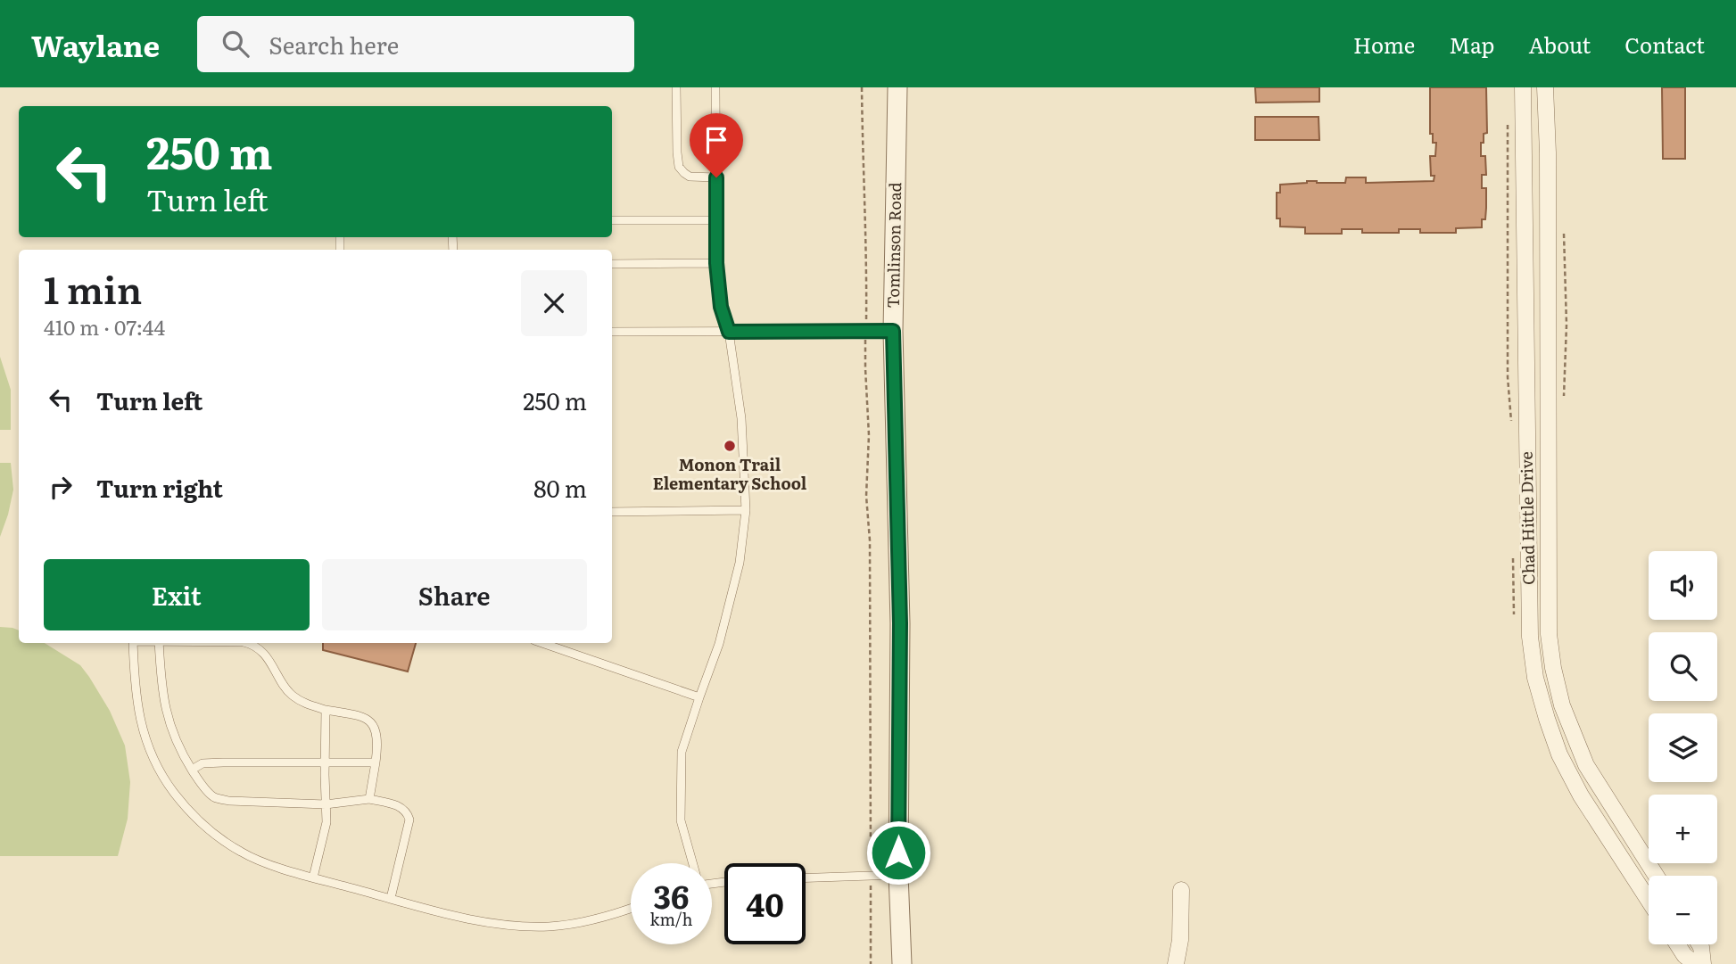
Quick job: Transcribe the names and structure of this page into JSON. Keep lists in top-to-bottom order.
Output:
{
  "streets": {
    "street": ["Tomlinson Road", "Chad Hittle Drive"]
  },
  "places": ["Monon Trail Elementary School"],
  "page": {
    "header": "Waylane",
    "search": "Search here",
    "nav": [
      "Home",
      "Map",
      "About",
      "Contact"
    ],
    "turn": ["250 m", "Turn left"],
    "heading": ["1 min", "410 m · 07:44"],
    "list": [
      {
        "name": "Turn left",
        "value": "250 m"
      },
      {
        "name": "Turn right",
        "value": "80 m"
      }
    ],
    "buttons": ["Exit", "Share"],
    "map_buttons": ["+", "−"],
    "speed": "36 km/h",
    "limit": "40"
  }
}
